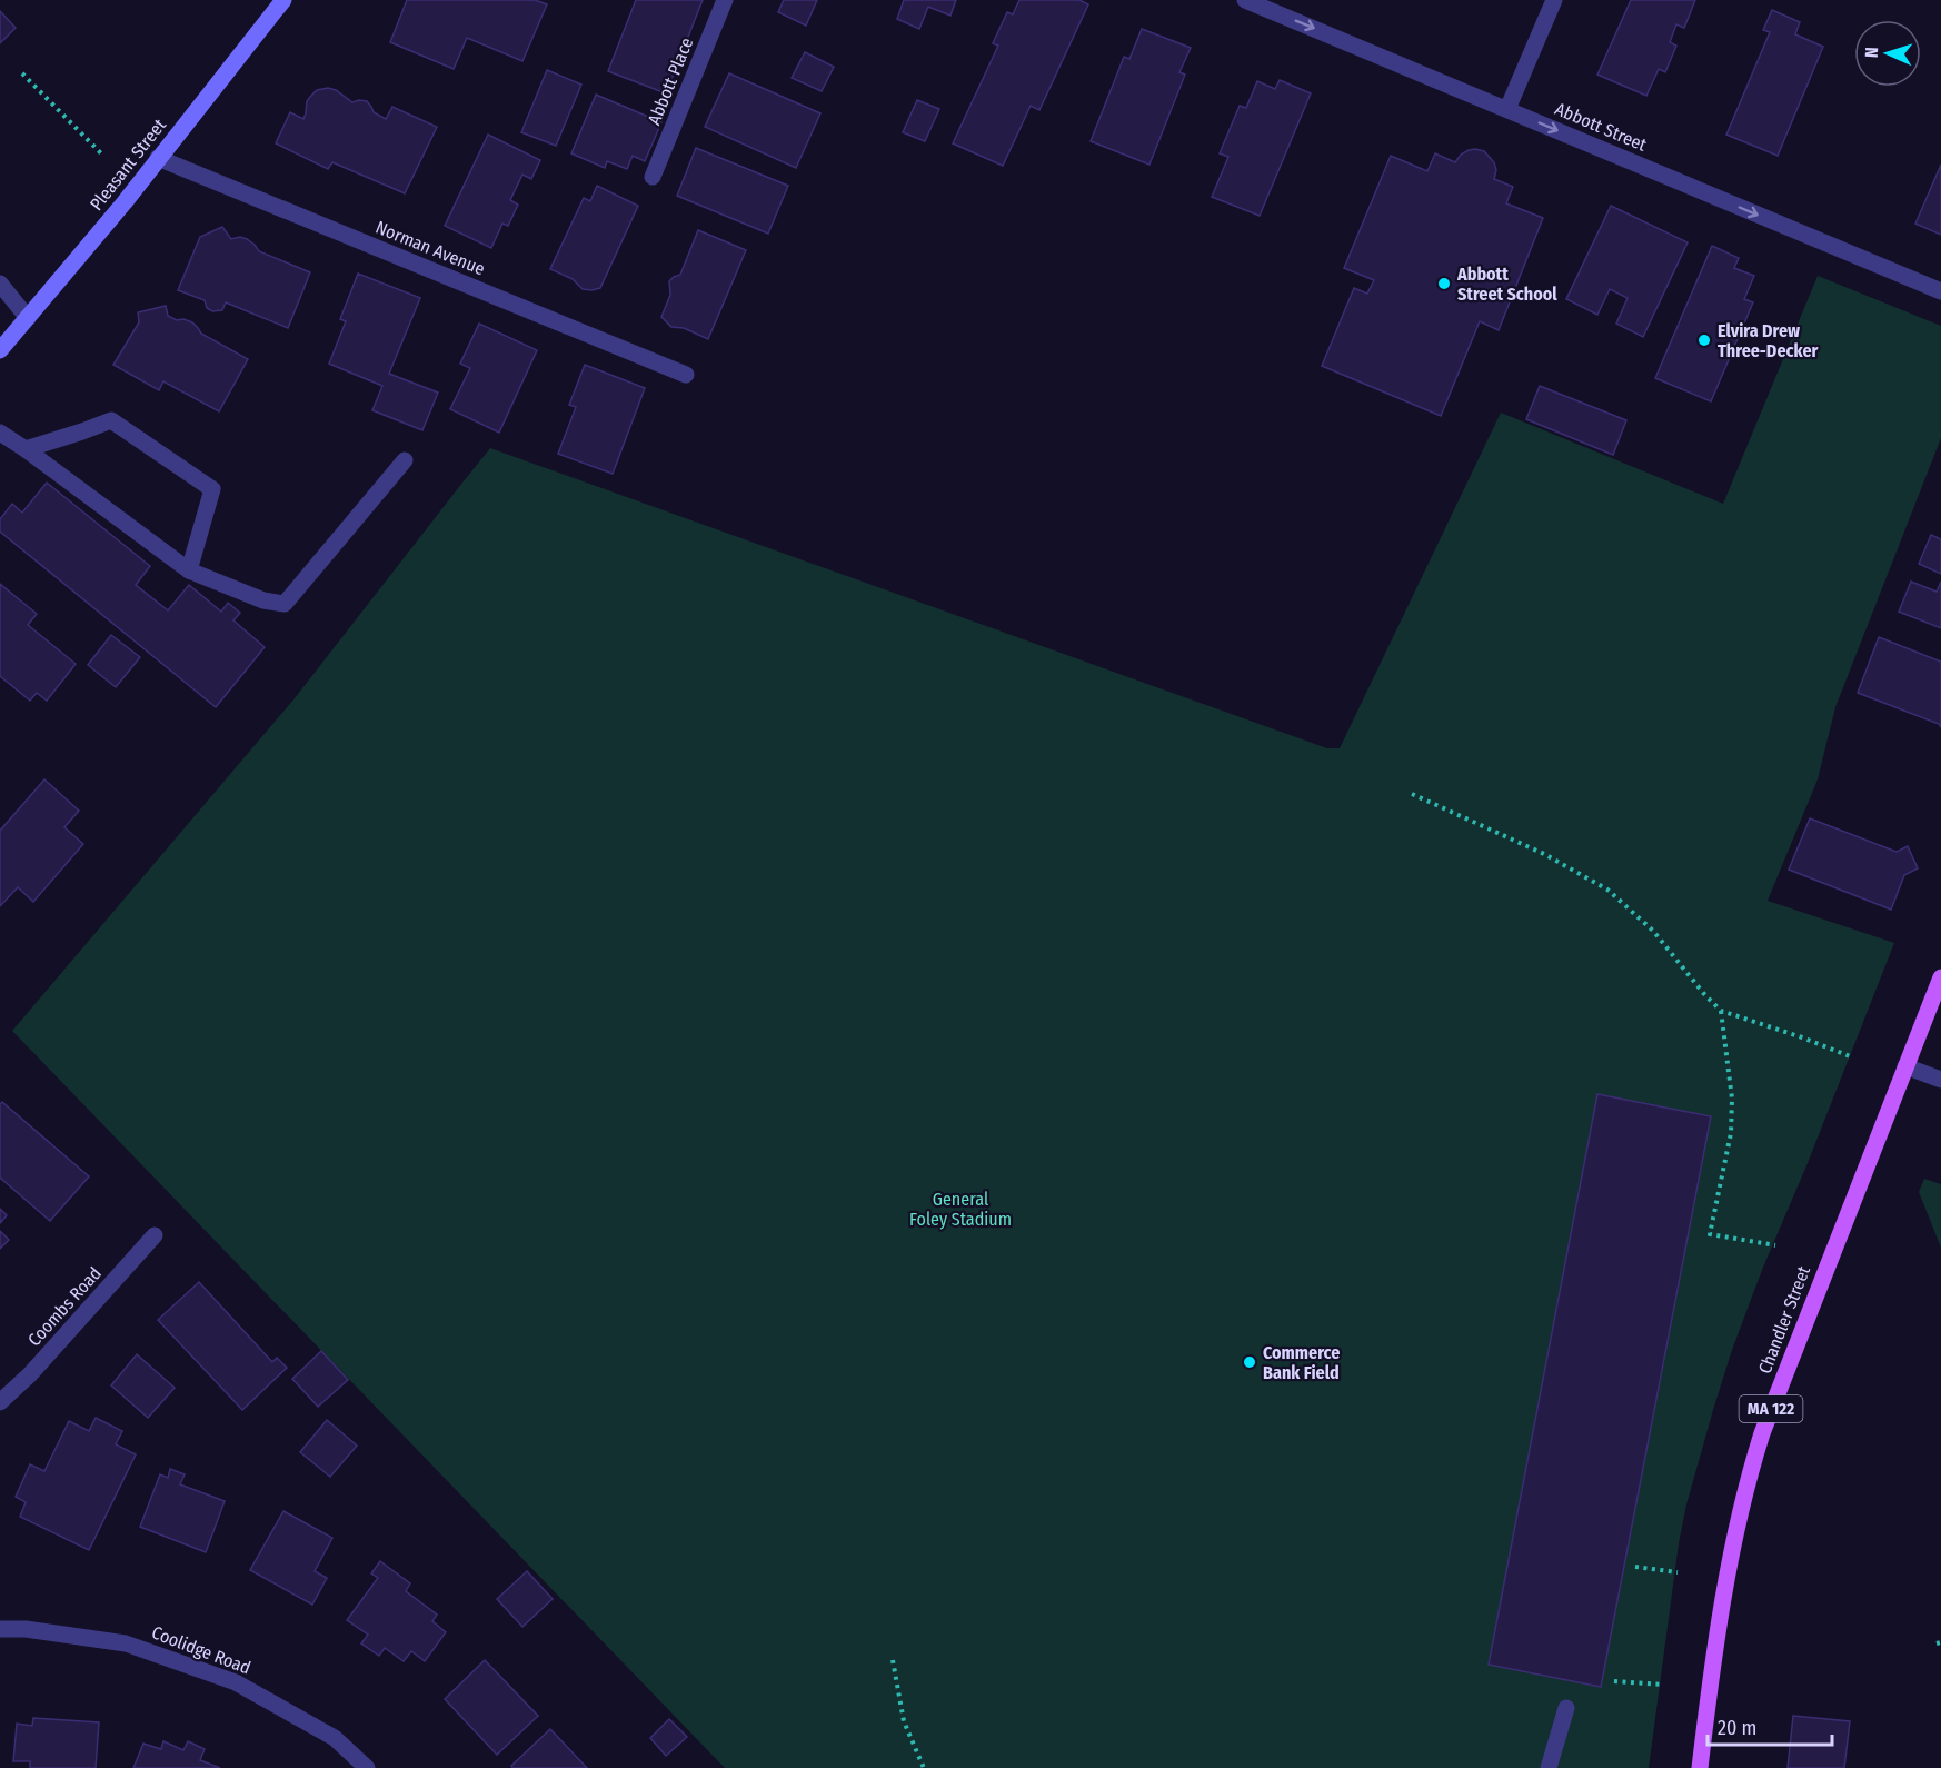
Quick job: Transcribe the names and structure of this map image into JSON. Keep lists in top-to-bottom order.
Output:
{
  "streets": {
    "main road": ["Pleasant Street", "Chandler Street", "MA 122"],
    "street": [
      "Abbott Place",
      "Abbott Street",
      "Norman Avenue",
      "Coombs Road",
      "Coolidge Road"
    ]
  },
  "crossings": [
    ["Pleasant Street", "Norman Avenue"]
  ],
  "one_way": ["Abbott Street"],
  "parks": ["General Foley Stadium"],
  "places": ["Abbott Street School", "Elvira Drew Three-Decker", "Commerce Bank Field"],
  "scale_bar": "20 m",
  "north": "left"
}
